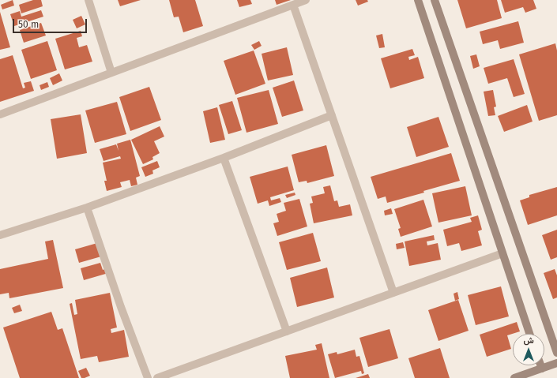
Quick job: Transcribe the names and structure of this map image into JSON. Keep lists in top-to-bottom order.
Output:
{
  "scale_bar": "50 m",
  "north": "top"
}
